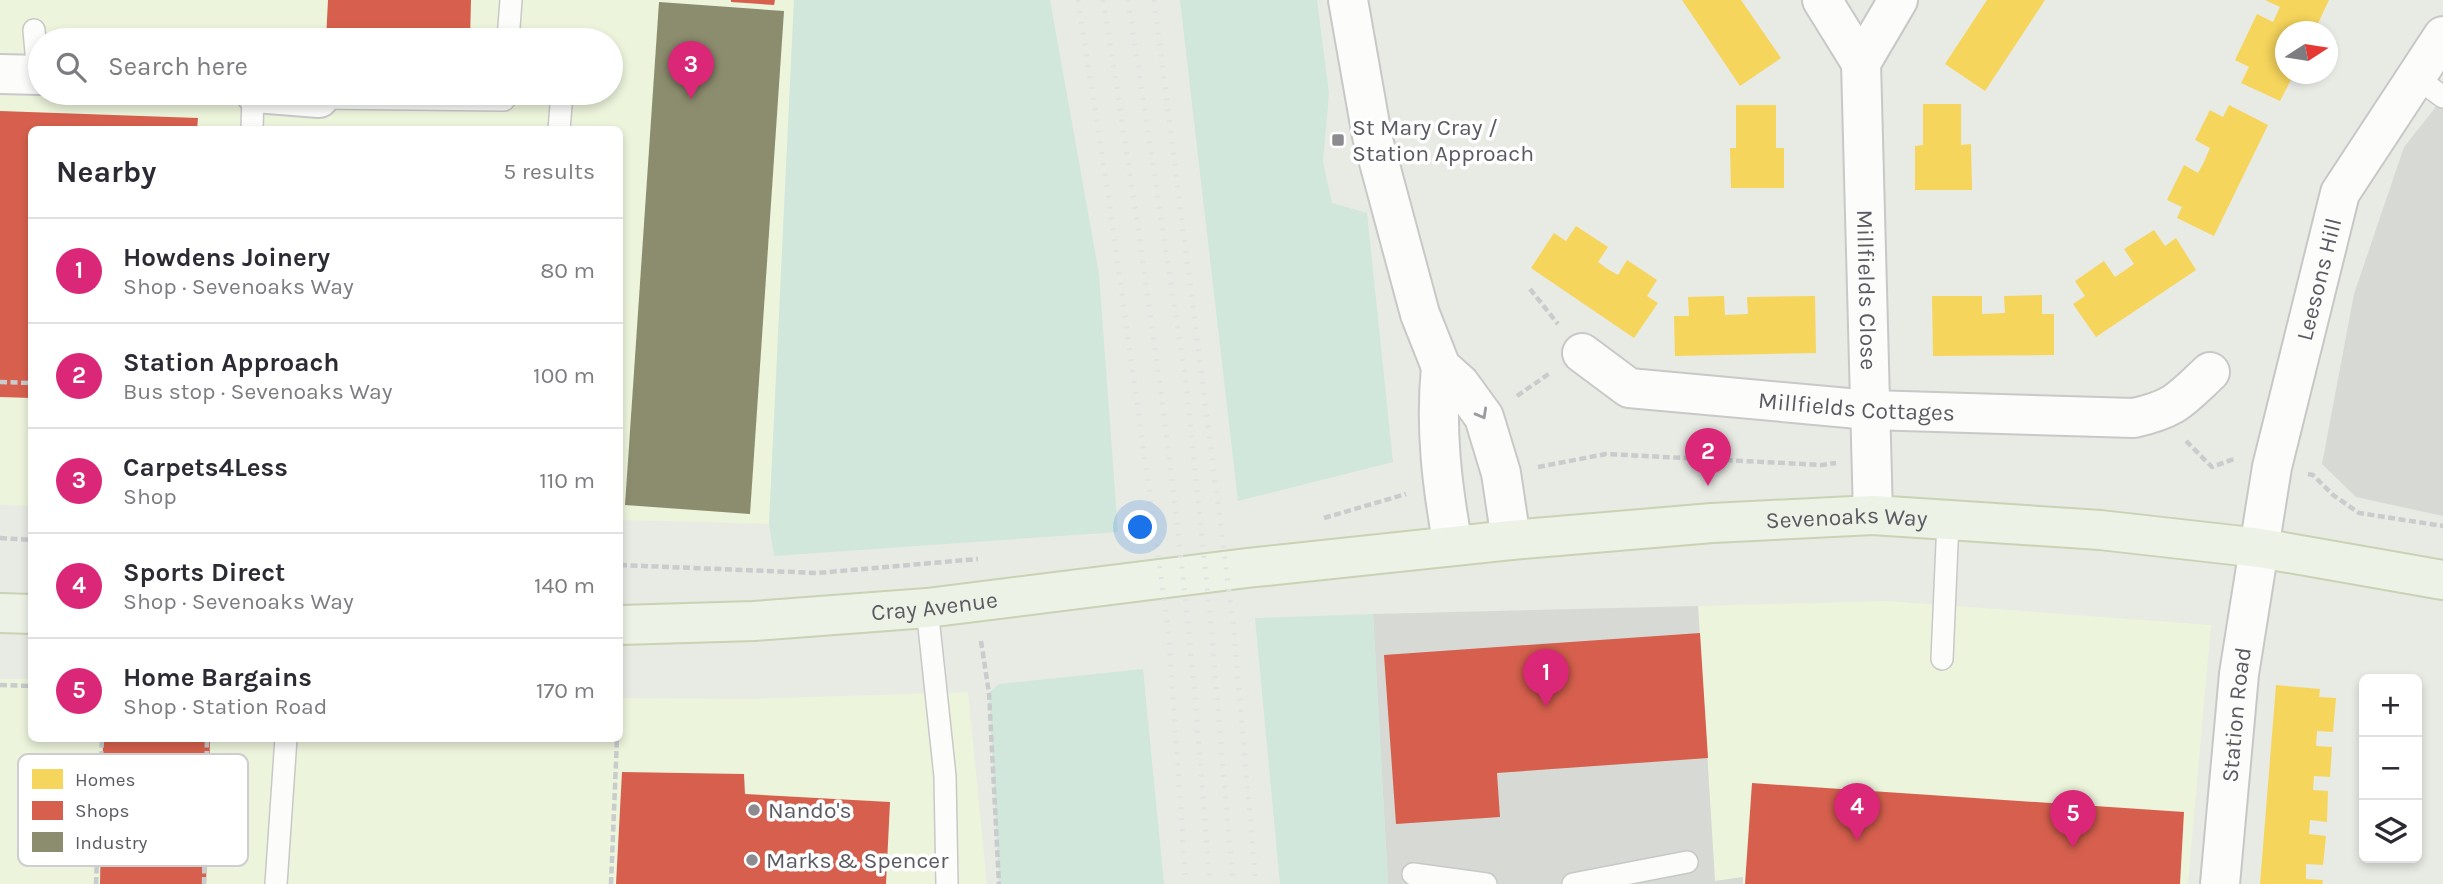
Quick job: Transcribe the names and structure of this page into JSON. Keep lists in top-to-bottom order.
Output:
{
  "streets": {
    "main road": ["Sevenoaks Way", "Cray Avenue"],
    "street": [
      "Leesons Hill",
      "Millfields Close",
      "Millfields Cottages",
      "Station Road"
    ]
  },
  "crossings": [
    ["Leesons Hill", "Sevenoaks Way"],
    ["Leesons Hill", "Station Road"],
    ["Millfields Close", "Millfields Cottages"],
    ["Millfields Close", "Sevenoaks Way"],
    ["Sevenoaks Way", "Cray Avenue"],
    ["Sevenoaks Way", "Station Road"]
  ],
  "places": {
    "transit": ["St Mary Cray / Station Approach"],
    "other": ["Nando's", "Marks & Spencer"]
  },
  "legend": ["Homes", "Shops", "Industry"],
  "north": "right",
  "page": {
    "search": "Search here",
    "pins": [
      "3",
      "2",
      "1",
      "4",
      "5"
    ],
    "heading": ["Nearby", "5 results"],
    "list": [
      {
        "mark": "1",
        "name": "Howdens Joinery",
        "note": "Shop · Sevenoaks Way",
        "value": "80 m"
      },
      {
        "mark": "2",
        "name": "Station Approach",
        "note": "Bus stop · Sevenoaks Way",
        "value": "100 m"
      },
      {
        "mark": "3",
        "name": "Carpets4Less",
        "note": "Shop",
        "value": "110 m"
      },
      {
        "mark": "4",
        "name": "Sports Direct",
        "note": "Shop · Sevenoaks Way",
        "value": "140 m"
      },
      {
        "mark": "5",
        "name": "Home Bargains",
        "note": "Shop · Station Road",
        "value": "170 m"
      }
    ],
    "map_buttons": ["+", "−"]
  }
}
